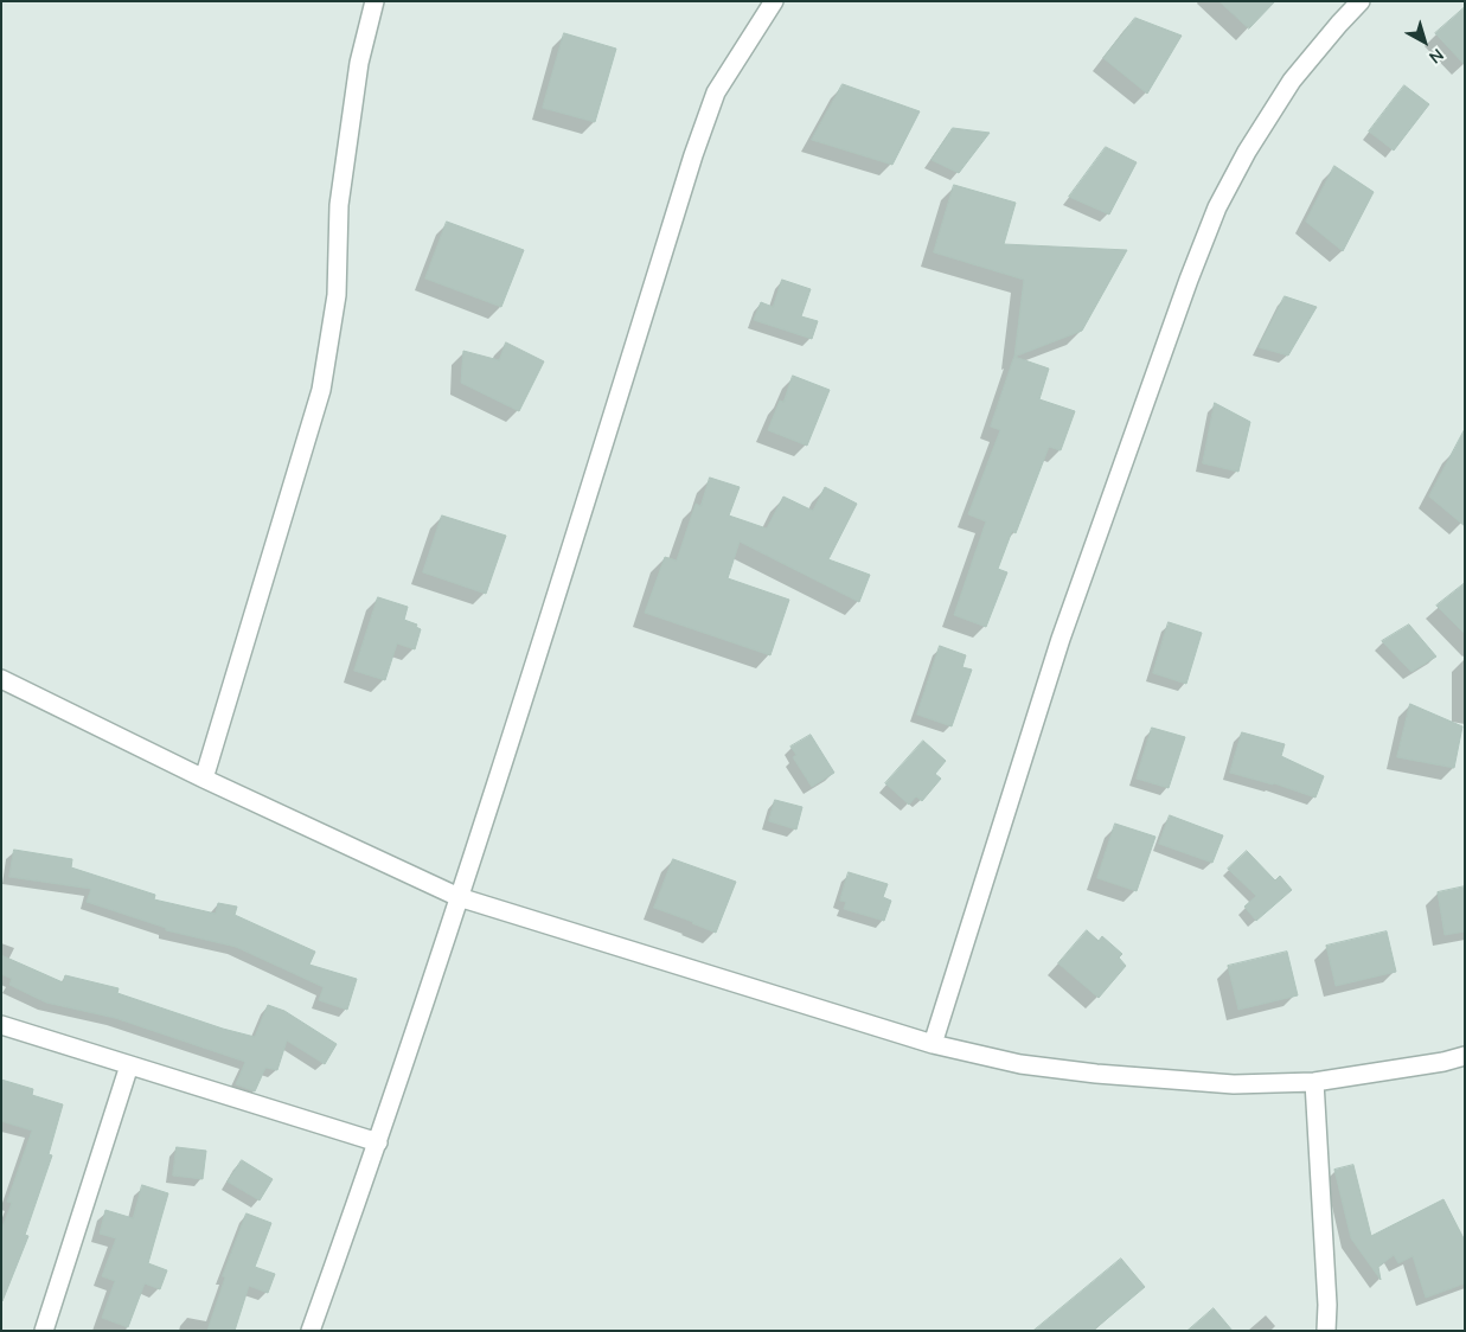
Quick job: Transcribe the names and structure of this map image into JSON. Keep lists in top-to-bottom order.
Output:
{
  "north": "bottom right"
}
